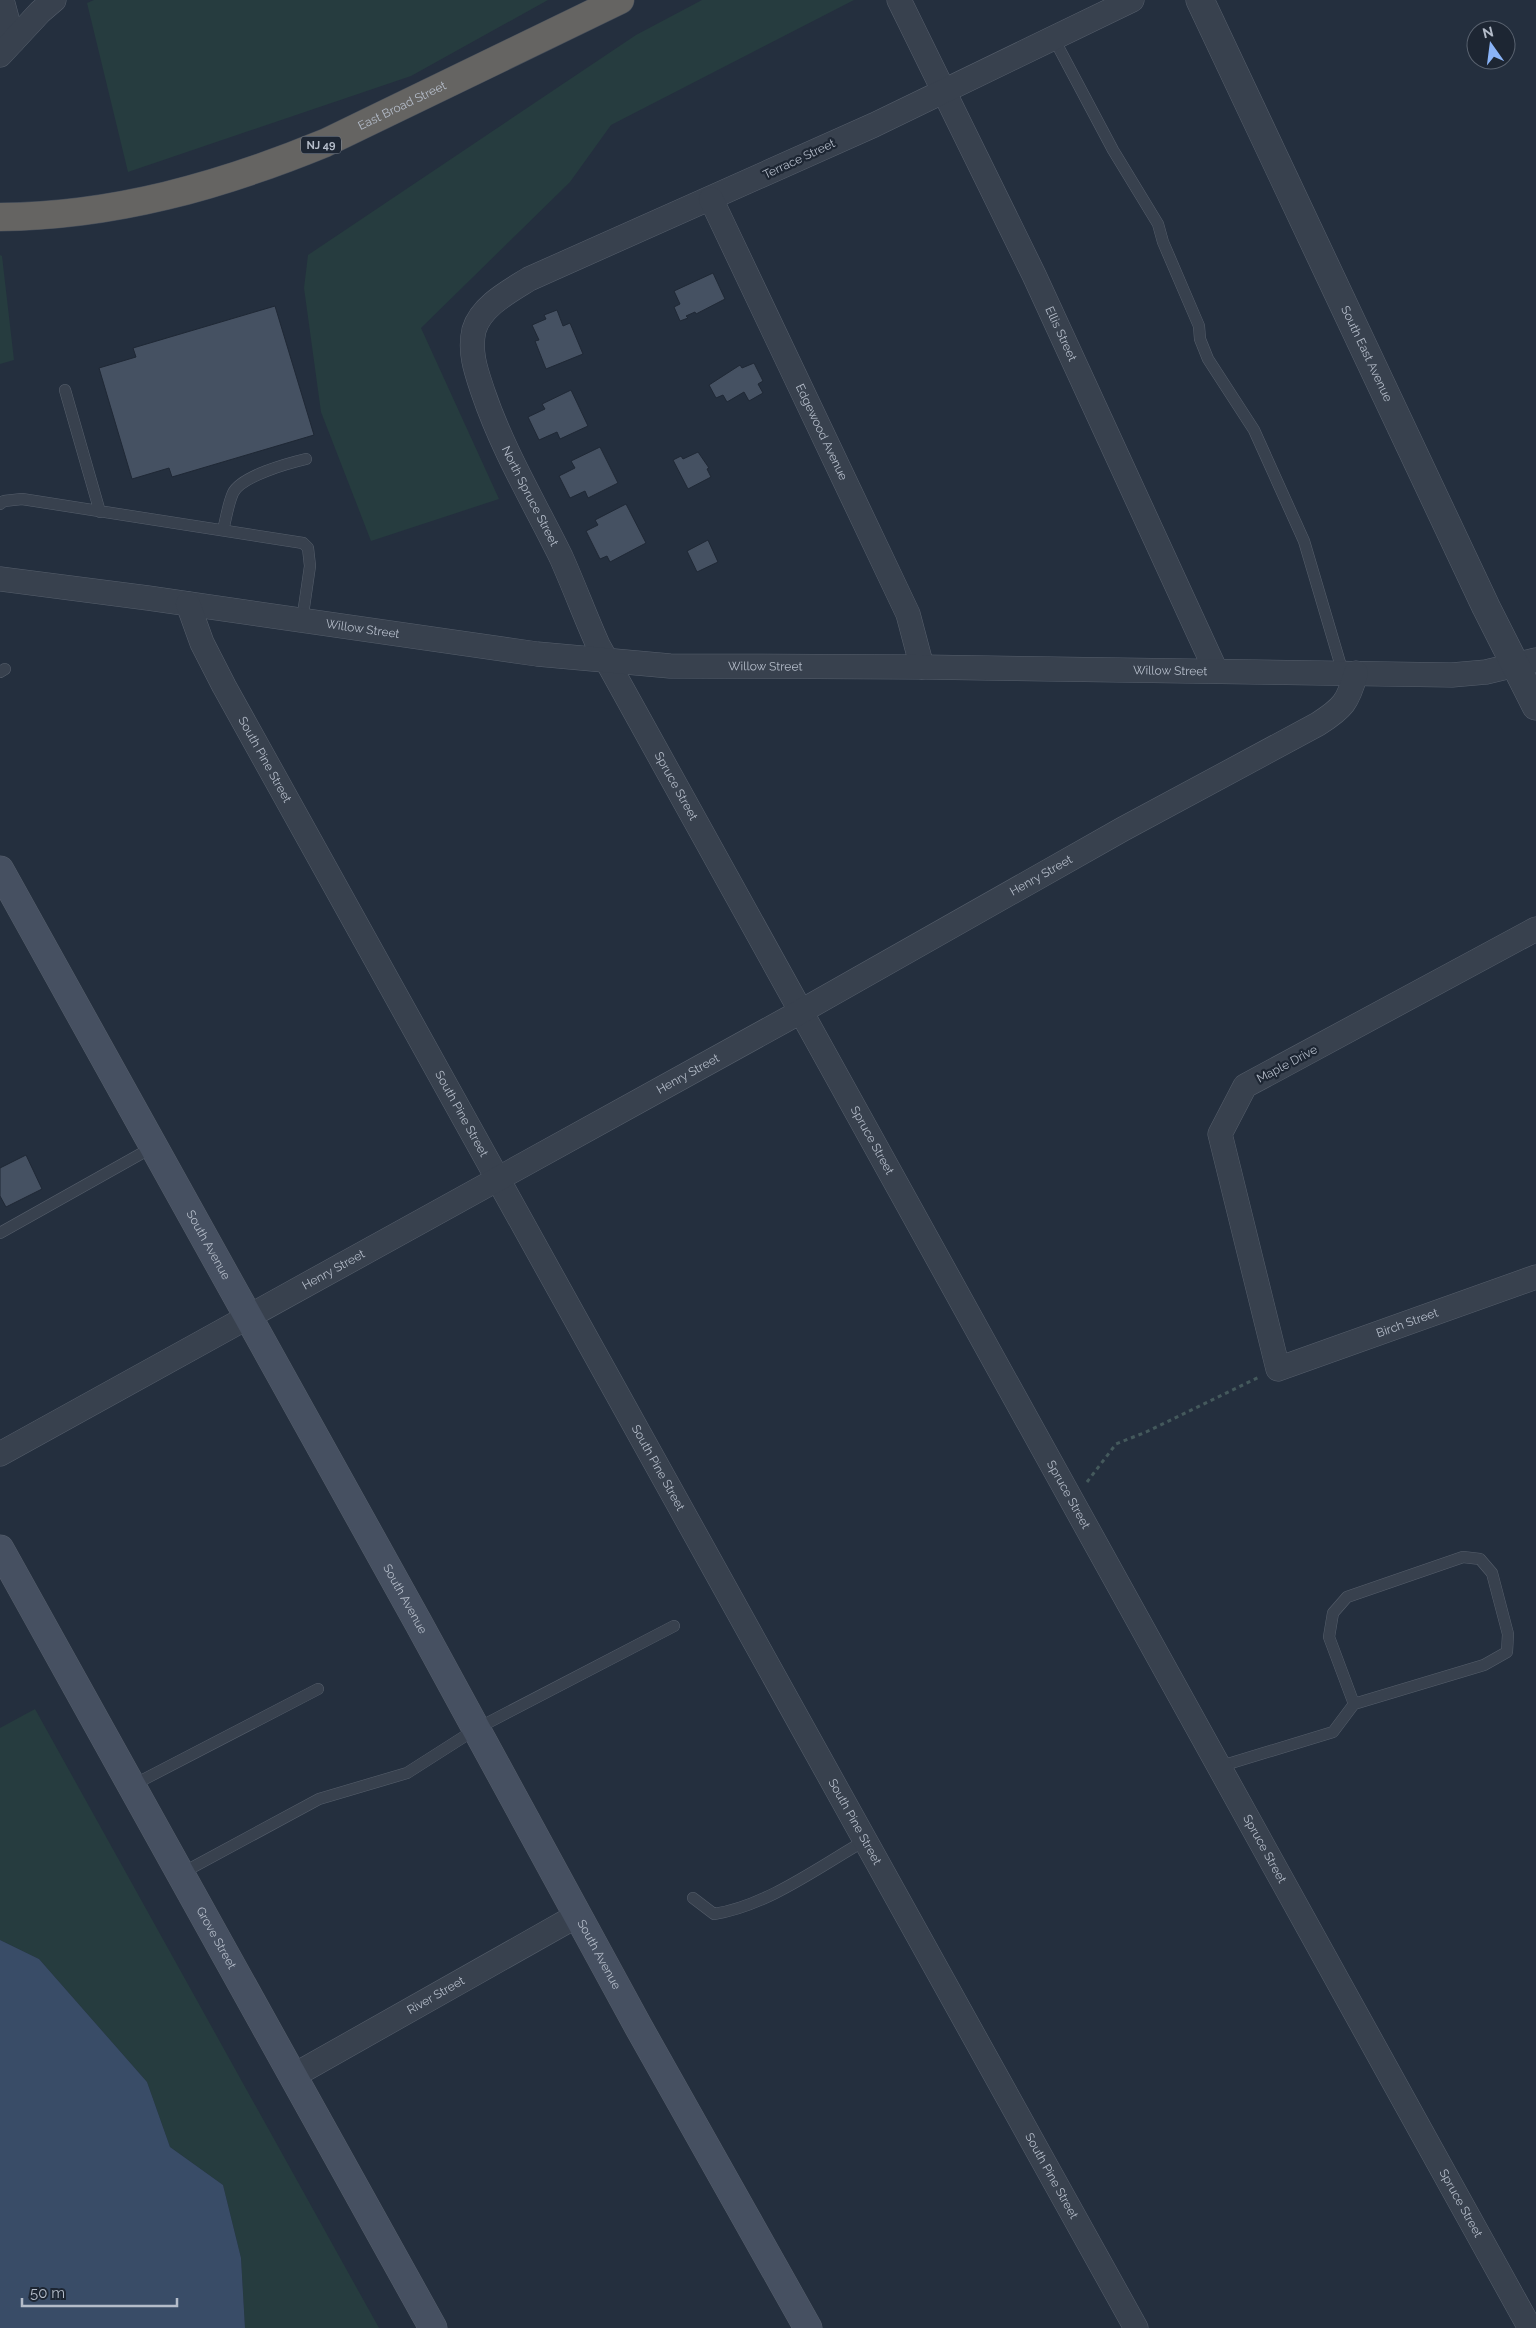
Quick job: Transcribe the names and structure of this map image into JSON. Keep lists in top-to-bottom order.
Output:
{
  "streets": {
    "highway": ["East Broad Street", "NJ 49"],
    "main road": ["South Avenue", "Grove Street"],
    "street": [
      "Terrace Street",
      "Ellis Street",
      "South East Avenue",
      "Edgewood Avenue",
      "North Spruce Street",
      "Willow Street",
      "South Pine Street",
      "Spruce Street",
      "Henry Street",
      "Maple Drive",
      "Birch Street",
      "River Street"
    ]
  },
  "crossings": [
    ["Terrace Street", "Ellis Street"],
    ["Terrace Street", "Edgewood Avenue"],
    ["Terrace Street", "North Spruce Street"],
    ["Ellis Street", "Willow Street"],
    ["South East Avenue", "Willow Street"],
    ["Edgewood Avenue", "Willow Street"],
    ["North Spruce Street", "Willow Street"],
    ["North Spruce Street", "Spruce Street"],
    ["Willow Street", "South Pine Street"],
    ["Willow Street", "Spruce Street"],
    ["Willow Street", "Henry Street"],
    ["South Pine Street", "Henry Street"],
    ["Spruce Street", "Henry Street"],
    ["Henry Street", "South Avenue"],
    ["Maple Drive", "Birch Street"],
    ["South Avenue", "River Street"],
    ["Grove Street", "River Street"]
  ],
  "scale_bar": "50 m",
  "north": "top"
}
